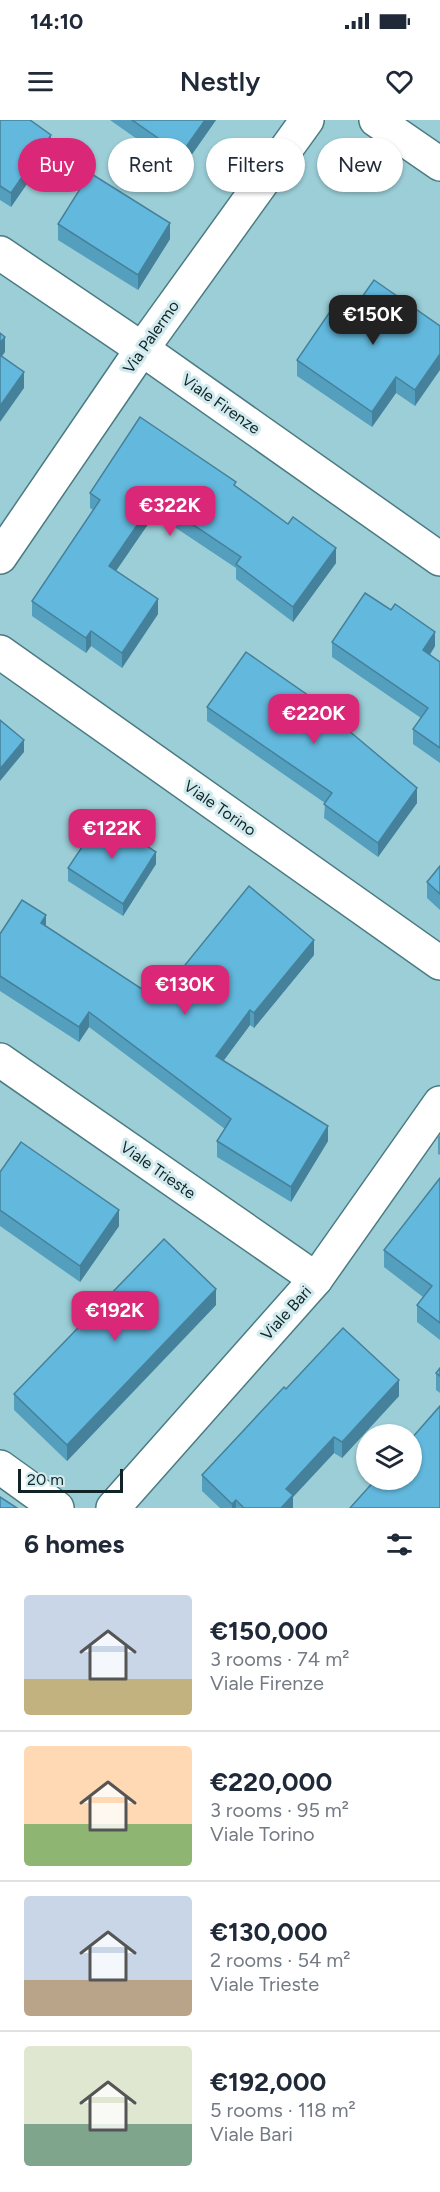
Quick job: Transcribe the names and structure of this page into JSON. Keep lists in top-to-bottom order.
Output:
{
  "streets": {
    "street": [
      "Via Palermo",
      "Viale Firenze",
      "Viale Torino",
      "Viale Trieste",
      "Viale Bari"
    ]
  },
  "crossings": [
    ["Via Palermo", "Viale Firenze"],
    ["Viale Trieste", "Viale Bari"]
  ],
  "scale_bar": "20 m",
  "page": {
    "status": "14:10",
    "header": "Nestly",
    "chip": [
      "Buy",
      "Rent",
      "Filters",
      "New"
    ],
    "price": [
      "€150K",
      "€322K",
      "€220K",
      "€122K",
      "€130K",
      "€192K"
    ],
    "scale": "20 m",
    "heading": "6 homes",
    "list": [
      {
        "name": "€150,000",
        "note": "3 rooms · 74 m² · Viale Firenze"
      },
      {
        "name": "€220,000",
        "note": "3 rooms · 95 m² · Viale Torino"
      },
      {
        "name": "€130,000",
        "note": "2 rooms · 54 m² · Viale Trieste"
      },
      {
        "name": "€192,000",
        "note": "5 rooms · 118 m² · Viale Bari"
      }
    ]
  }
}
